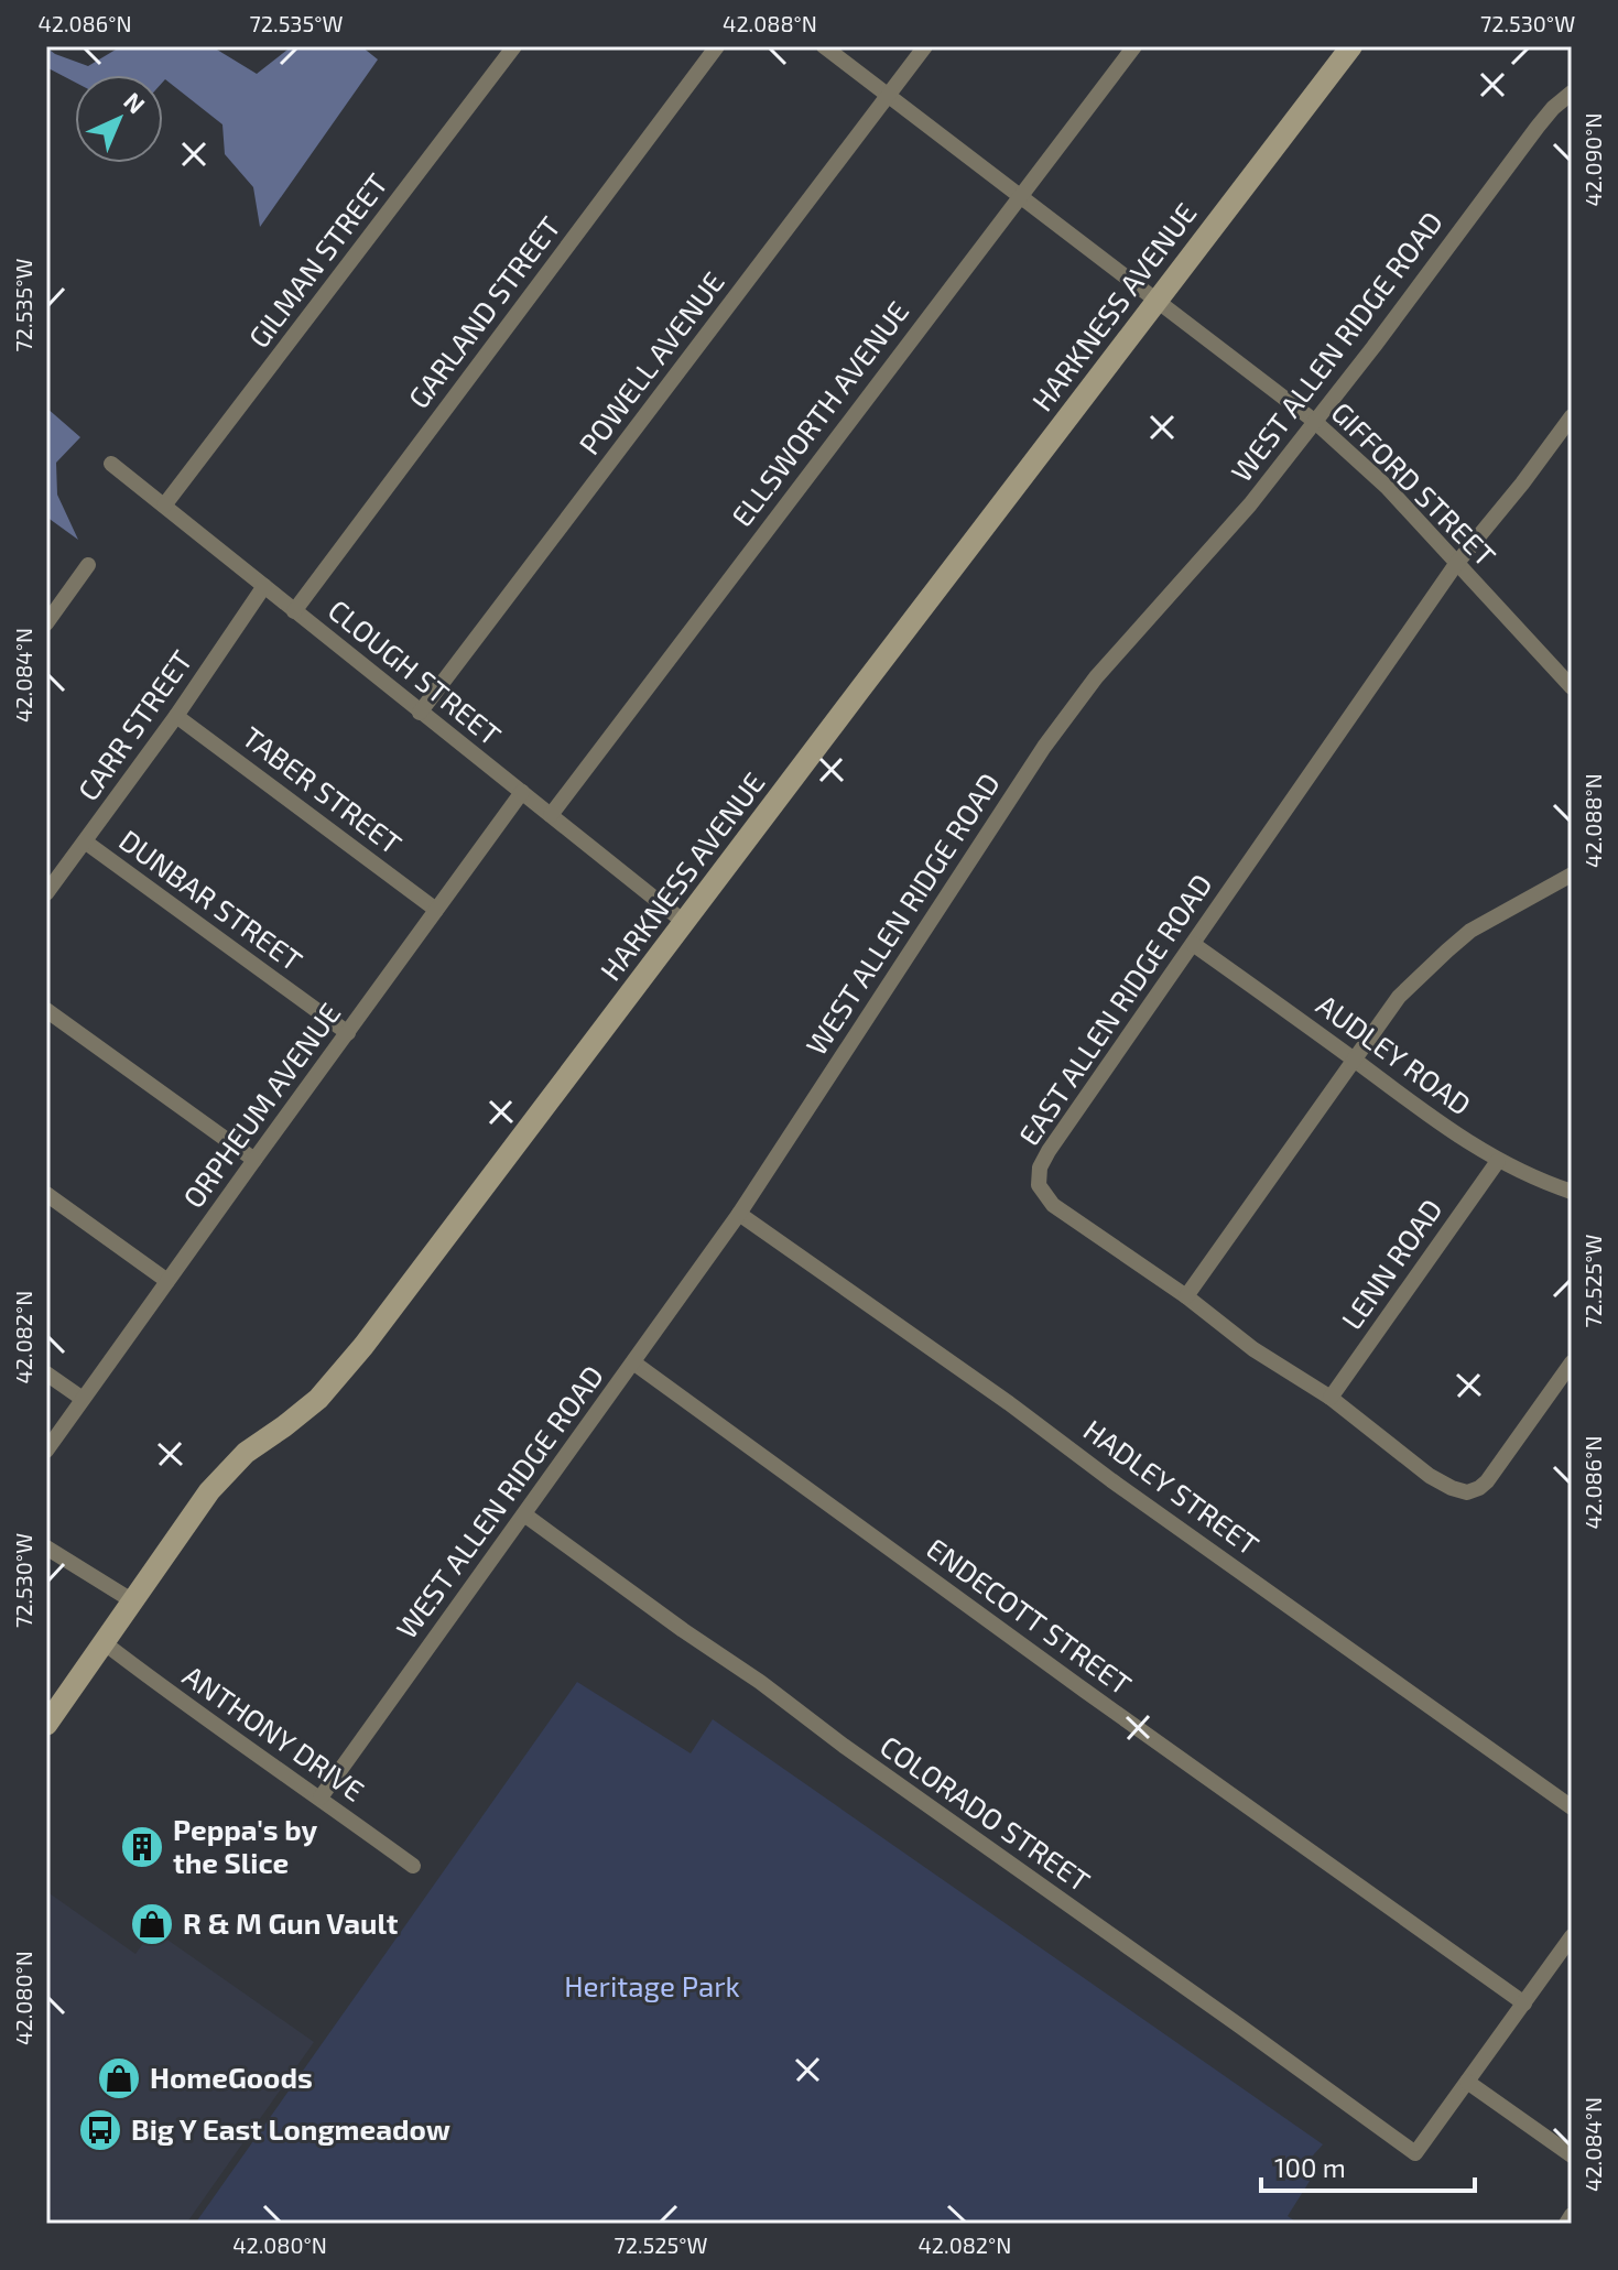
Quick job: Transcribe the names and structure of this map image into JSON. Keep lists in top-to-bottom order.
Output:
{
  "streets": {
    "main road": ["HARKNESS AVENUE"],
    "street": [
      "GILMAN STREET",
      "GARLAND STREET",
      "WEST ALLEN RIDGE ROAD",
      "POWELL AVENUE",
      "ELLSWORTH AVENUE",
      "GIFFORD STREET",
      "CLOUGH STREET",
      "CARR STREET",
      "TABER STREET",
      "DUNBAR STREET",
      "EAST ALLEN RIDGE ROAD",
      "AUDLEY ROAD",
      "ORPHEUM AVENUE",
      "LENN ROAD",
      "HADLEY STREET",
      "ENDECOTT STREET",
      "ANTHONY DRIVE",
      "COLORADO STREET"
    ]
  },
  "crossings": [
    ["GILMAN STREET", "CLOUGH STREET"],
    ["HARKNESS AVENUE", "GIFFORD STREET"],
    ["HARKNESS AVENUE", "CLOUGH STREET"],
    ["HARKNESS AVENUE", "ANTHONY DRIVE"],
    ["GARLAND STREET", "CLOUGH STREET"],
    ["WEST ALLEN RIDGE ROAD", "GIFFORD STREET"],
    ["WEST ALLEN RIDGE ROAD", "HADLEY STREET"],
    ["WEST ALLEN RIDGE ROAD", "ENDECOTT STREET"],
    ["WEST ALLEN RIDGE ROAD", "ANTHONY DRIVE"],
    ["WEST ALLEN RIDGE ROAD", "COLORADO STREET"],
    ["POWELL AVENUE", "GIFFORD STREET"],
    ["POWELL AVENUE", "CLOUGH STREET"],
    ["ELLSWORTH AVENUE", "GIFFORD STREET"],
    ["ELLSWORTH AVENUE", "CLOUGH STREET"],
    ["GIFFORD STREET", "EAST ALLEN RIDGE ROAD"],
    ["CLOUGH STREET", "CARR STREET"],
    ["CLOUGH STREET", "ORPHEUM AVENUE"],
    ["CARR STREET", "TABER STREET"],
    ["CARR STREET", "DUNBAR STREET"],
    ["TABER STREET", "ORPHEUM AVENUE"],
    ["DUNBAR STREET", "ORPHEUM AVENUE"],
    ["EAST ALLEN RIDGE ROAD", "AUDLEY ROAD"],
    ["EAST ALLEN RIDGE ROAD", "LENN ROAD"],
    ["AUDLEY ROAD", "LENN ROAD"]
  ],
  "parks": ["Heritage Park"],
  "places": {
    "building": ["Peppa's by the Slice"],
    "shop": ["R & M Gun Vault", "HomeGoods"],
    "bus stop": ["Big Y East Longmeadow"]
  },
  "scale_bar": "100 m",
  "north": "top right",
  "coordinates": [
    "42.086°N",
    "72.535°W",
    "42.088°N",
    "72.530°W",
    "42.090°N",
    "42.084°N",
    "72.525°W",
    "42.082°N",
    "42.080°N"
  ]
}
